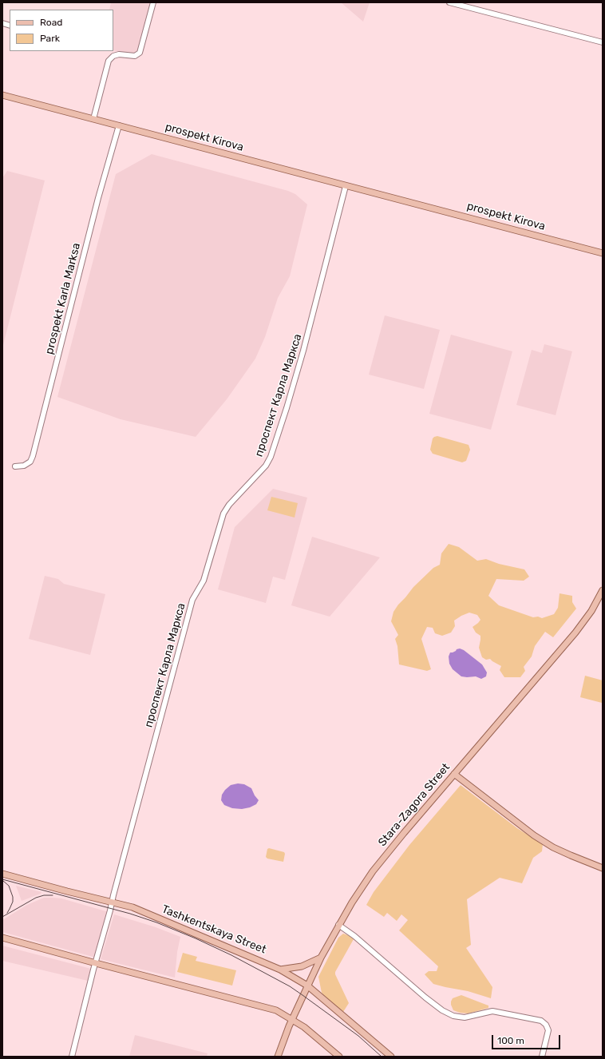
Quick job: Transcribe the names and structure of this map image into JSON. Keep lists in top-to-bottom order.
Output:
{
  "streets": {
    "main road": ["prospekt Kirova", "Stara-Zagora Street", "Tashkentskaya Street"],
    "street": ["prospekt Karla Marksa", "проспект Карла Маркса"]
  },
  "crossings": [
    ["prospekt Kirova", "prospekt Karla Marksa"],
    ["prospekt Kirova", "проспект Карла Маркса"],
    ["проспект Карла Маркса", "Tashkentskaya Street"],
    ["Stara-Zagora Street", "Tashkentskaya Street"]
  ],
  "legend": ["Road", "Park"],
  "scale_bar": "100 m"
}
